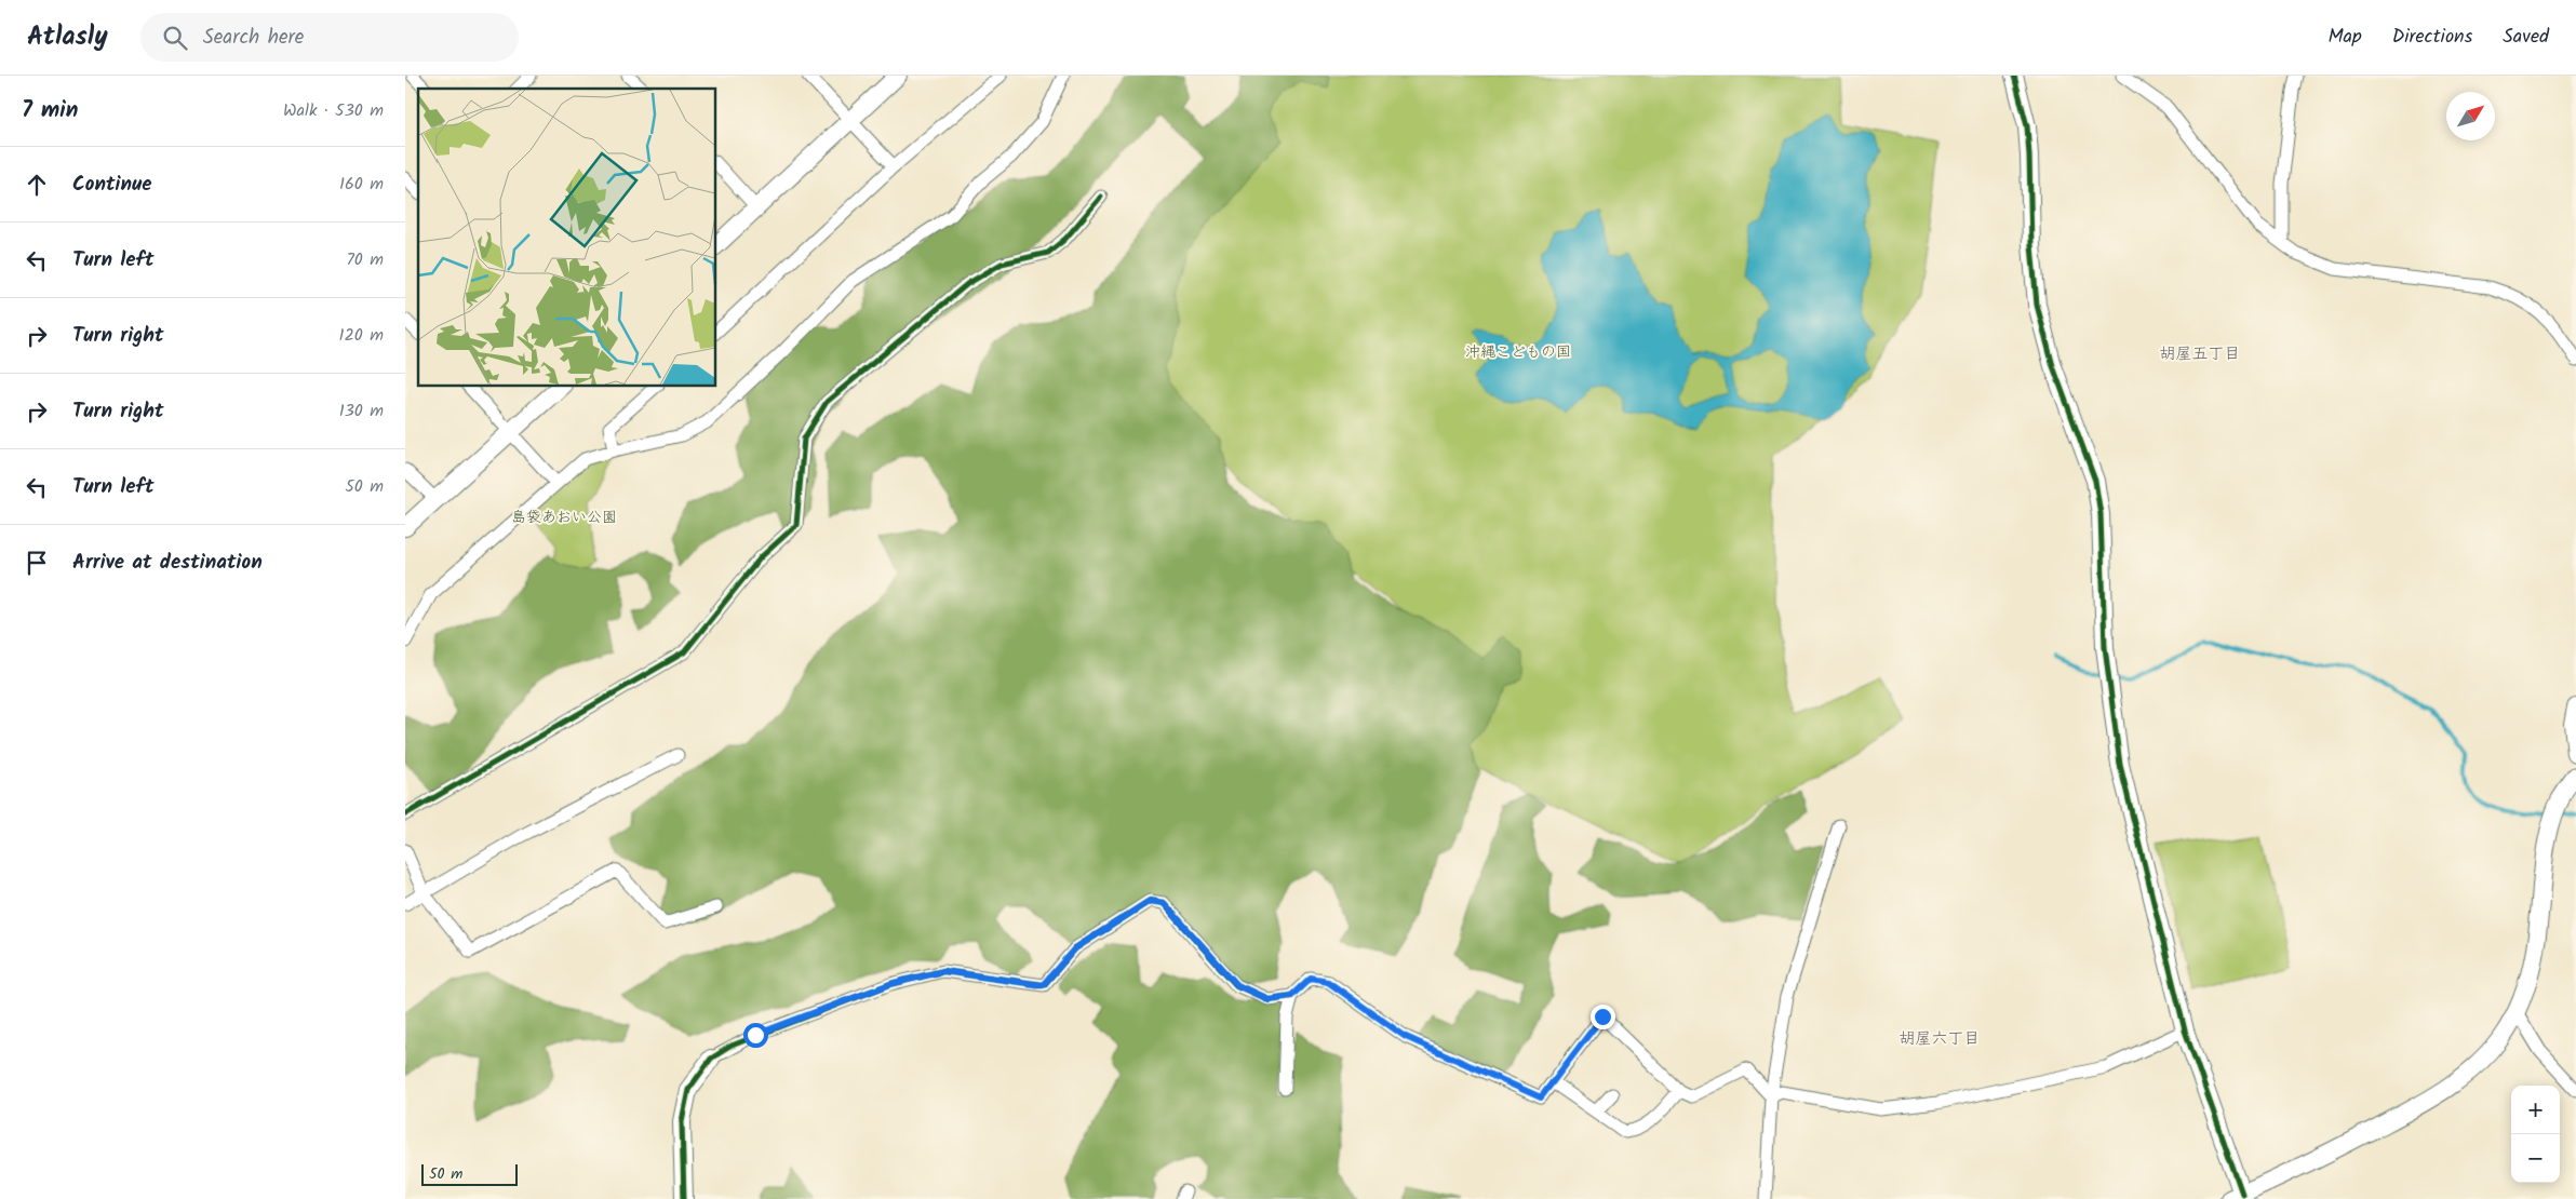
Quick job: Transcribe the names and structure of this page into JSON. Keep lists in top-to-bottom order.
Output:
{
  "districts": ["胡屋五丁目", "胡屋六丁目"],
  "parks": ["沖縄こどもの国", "島袋あおい公園"],
  "scale_bar": "50 m",
  "north": "top right",
  "page": {
    "header": "Atlasly",
    "search": "Search here",
    "nav": ["Map", "Directions", "Saved"],
    "heading": ["7 min", "Walk · 530 m"],
    "list": [
      ["Continue", "160 m"],
      ["Turn left", "70 m"],
      ["Turn right", "120 m"],
      ["Turn right", "130 m"],
      ["Turn left", "50 m"],
      "Arrive at destination"
    ],
    "map_buttons": ["+", "−"],
    "scale": "50 m"
  }
}
